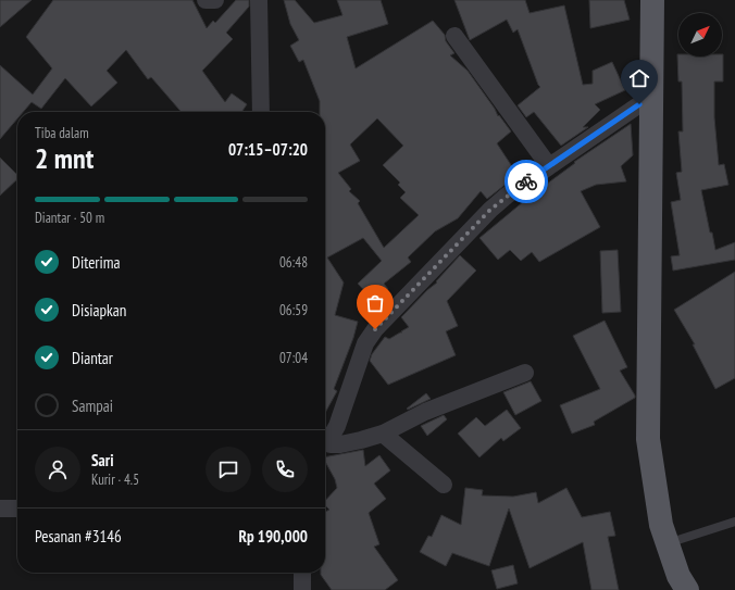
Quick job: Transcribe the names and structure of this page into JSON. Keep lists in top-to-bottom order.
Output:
{
  "north": "top right",
  "page": {
    "heading": ["2 mnt", "Tiba dalam", "07:15–07:20"],
    "panel": [
      "Sari",
      "Kurir · 4.5",
      "Pesanan #3146",
      "Rp 190,000"
    ],
    "bar": "Diantar · 50 m",
    "list": [
      ["Diterima", "06:48"],
      ["Disiapkan", "06:59"],
      ["Diantar", "07:04"],
      "Sampai"
    ]
  }
}
